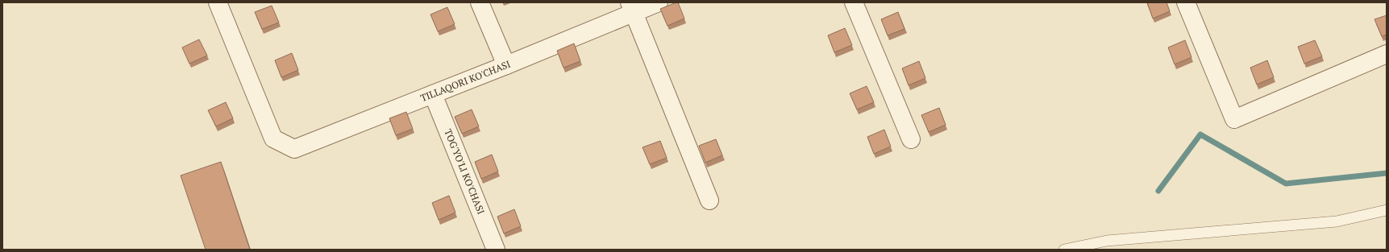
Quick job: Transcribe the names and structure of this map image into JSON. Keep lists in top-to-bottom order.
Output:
{
  "streets": {
    "street": ["TILLAQORI KO'CHASI", "TOG'YO'LI KO'CHASI"]
  },
  "crossings": [
    ["TILLAQORI KO'CHASI", "TOG'YO'LI KO'CHASI"]
  ]
}
